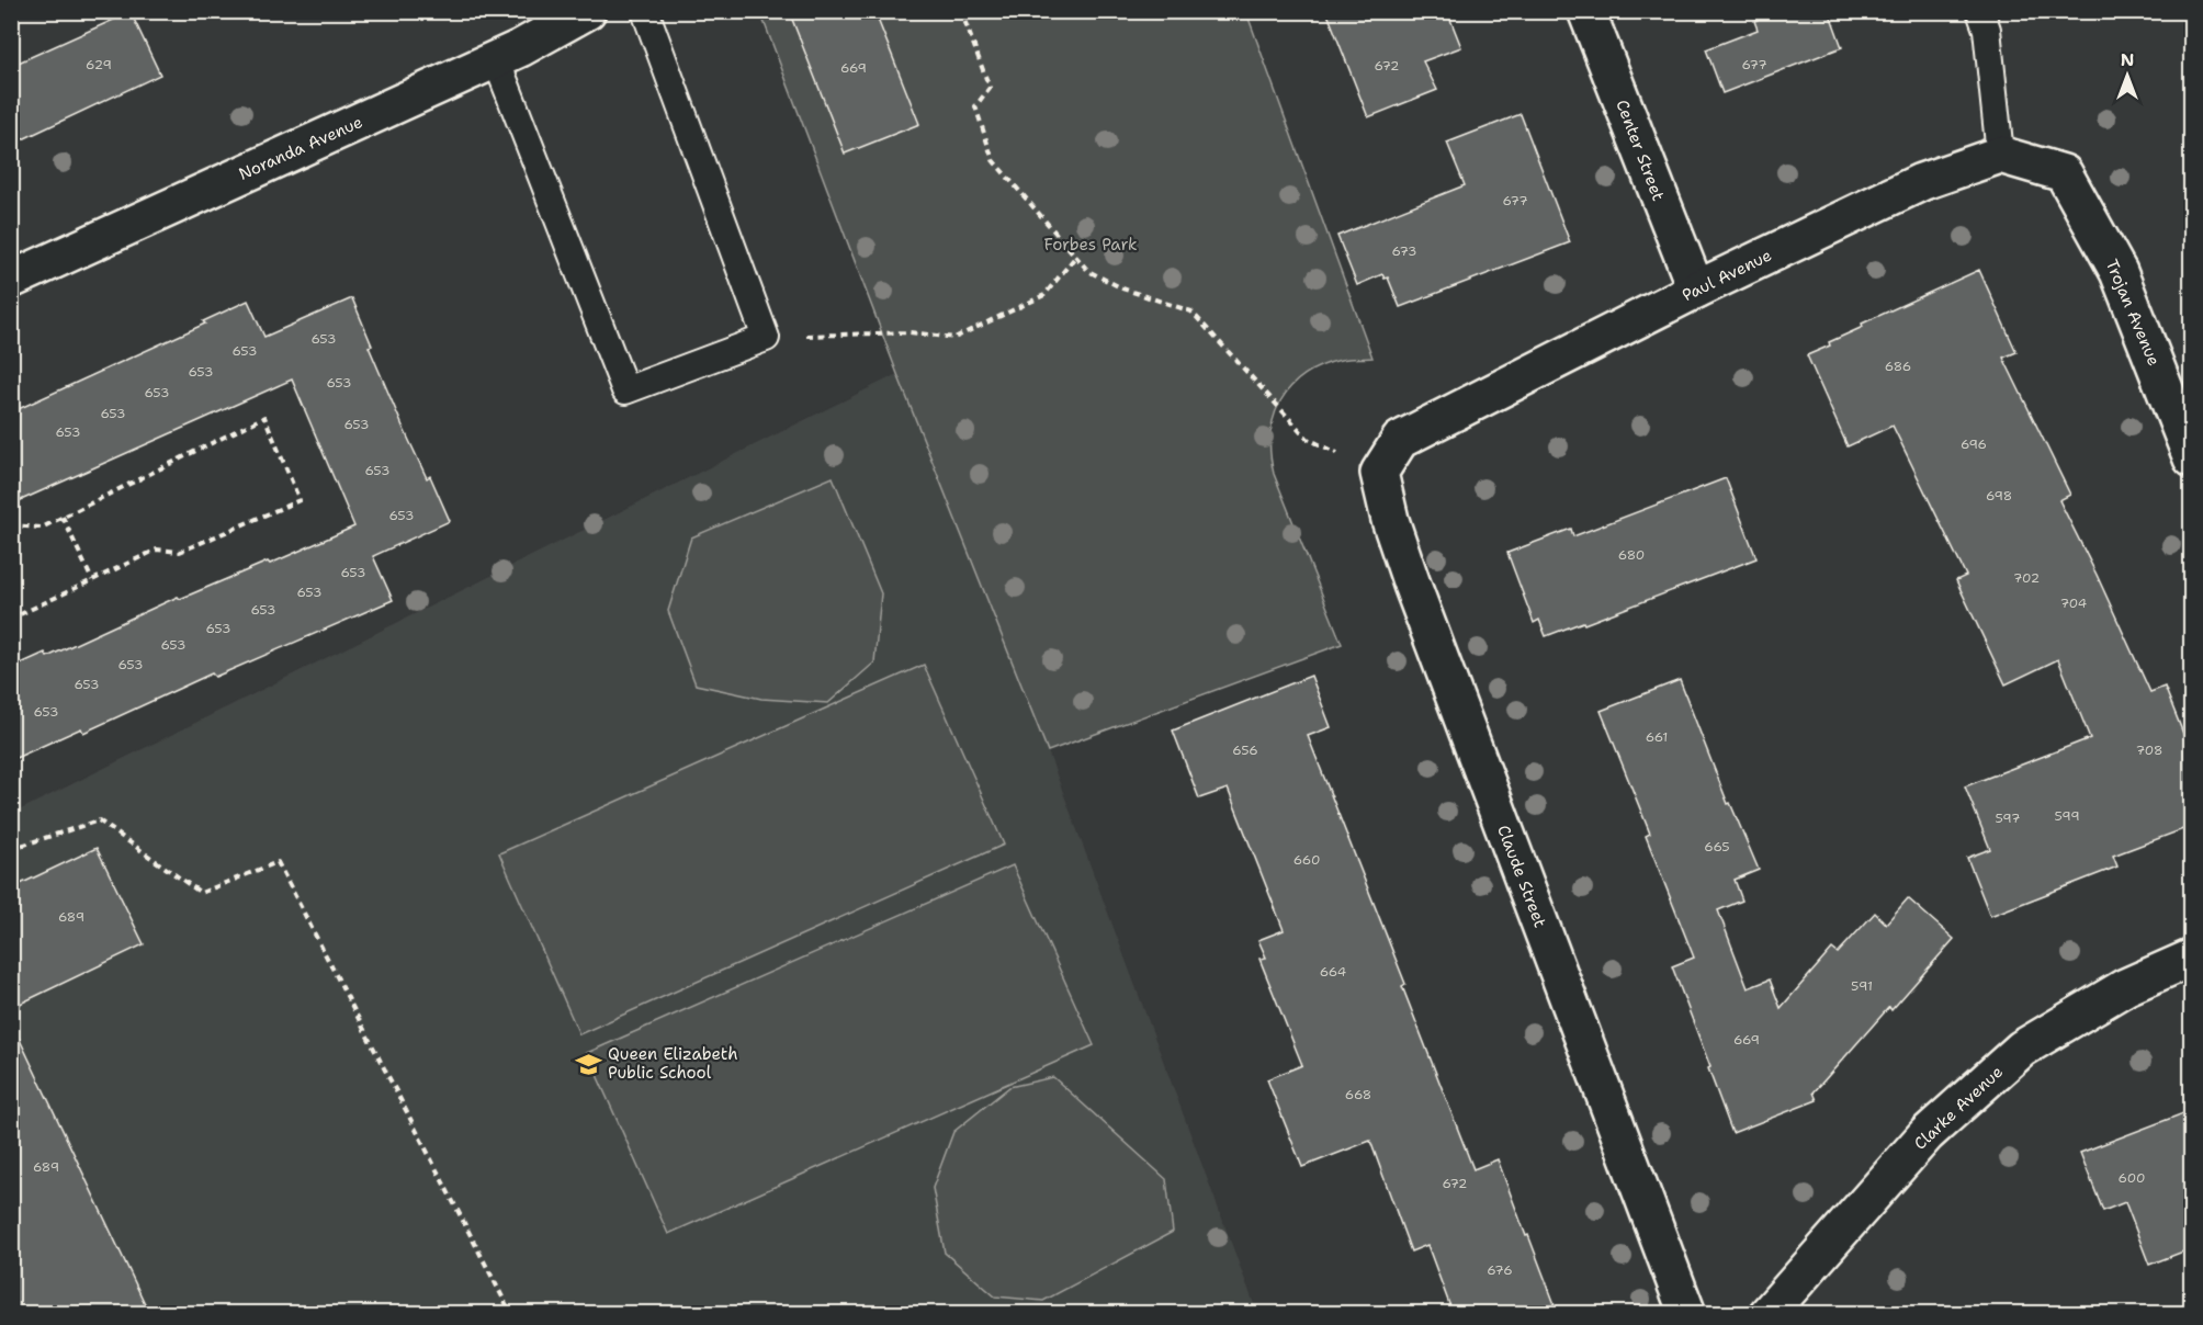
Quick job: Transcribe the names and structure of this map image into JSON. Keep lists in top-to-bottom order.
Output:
{
  "streets": {
    "street": [
      "Noranda Avenue",
      "Center Street",
      "Paul Avenue",
      "Trojan Avenue",
      "Claude Street",
      "Clarke Avenue"
    ]
  },
  "crossings": [
    ["Center Street", "Paul Avenue"],
    ["Paul Avenue", "Trojan Avenue"],
    ["Paul Avenue", "Claude Street"]
  ],
  "parks": ["Forbes Park"],
  "places": {
    "school or university": ["Queen Elizabeth Public School"]
  },
  "house_numbers": [
    "629",
    "677",
    "672",
    "669",
    "677",
    "673",
    "653",
    "653",
    "686",
    "653",
    "653",
    "653",
    "653",
    "653",
    "653",
    "696",
    "653",
    "698",
    "653",
    "680",
    "653",
    "702",
    "653",
    "704",
    "653",
    "653",
    "653",
    "653",
    "653",
    "653",
    "661",
    "656",
    "708",
    "599",
    "597",
    "665",
    "660",
    "689",
    "664",
    "591",
    "669",
    "668",
    "689",
    "600",
    "672",
    "676"
  ],
  "north": "top"
}
